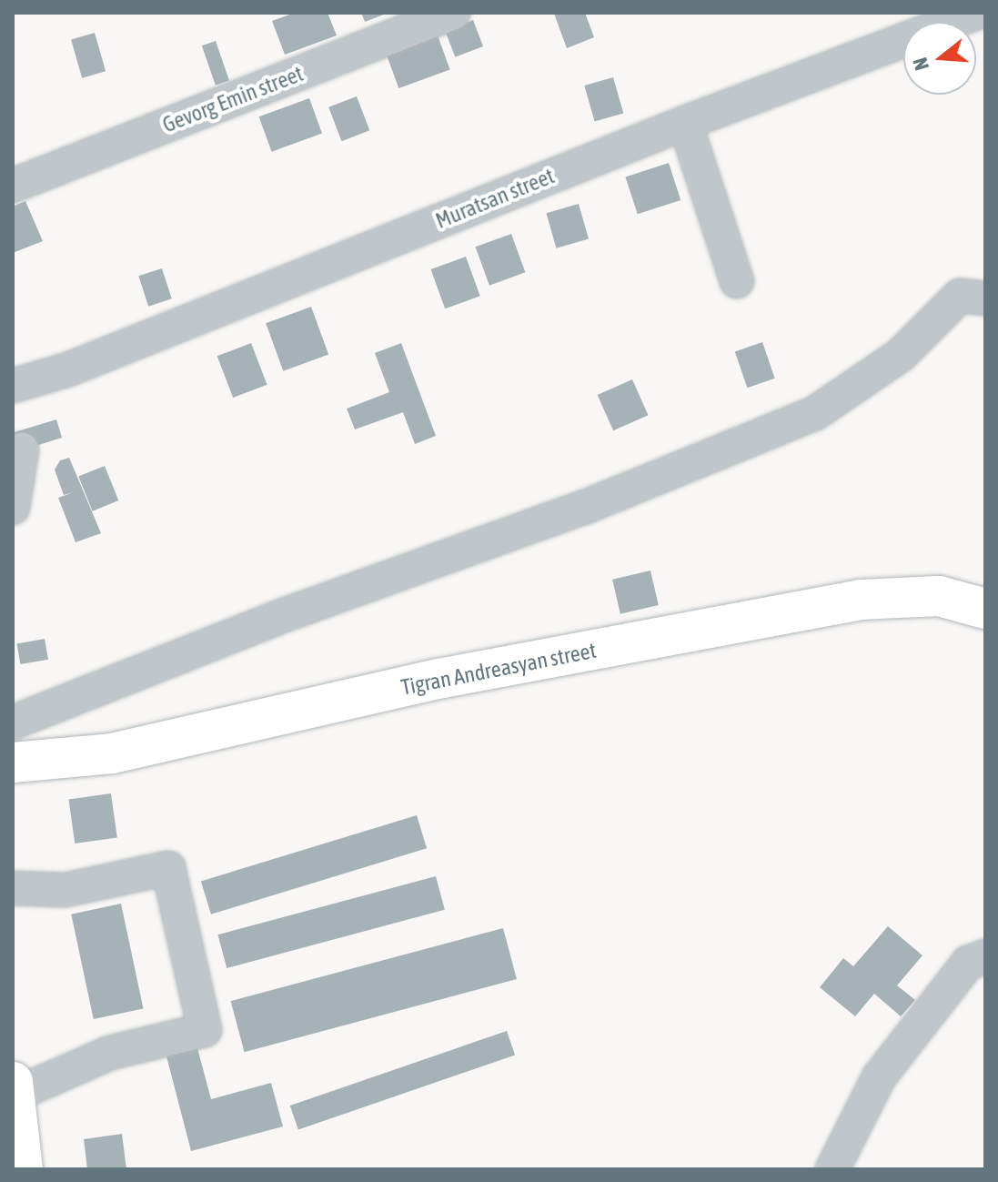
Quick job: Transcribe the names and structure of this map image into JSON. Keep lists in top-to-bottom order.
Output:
{
  "streets": {
    "main road": ["Tigran Andreasyan street"],
    "street": ["Gevorg Emin street", "Muratsan street"]
  },
  "north": "left"
}
